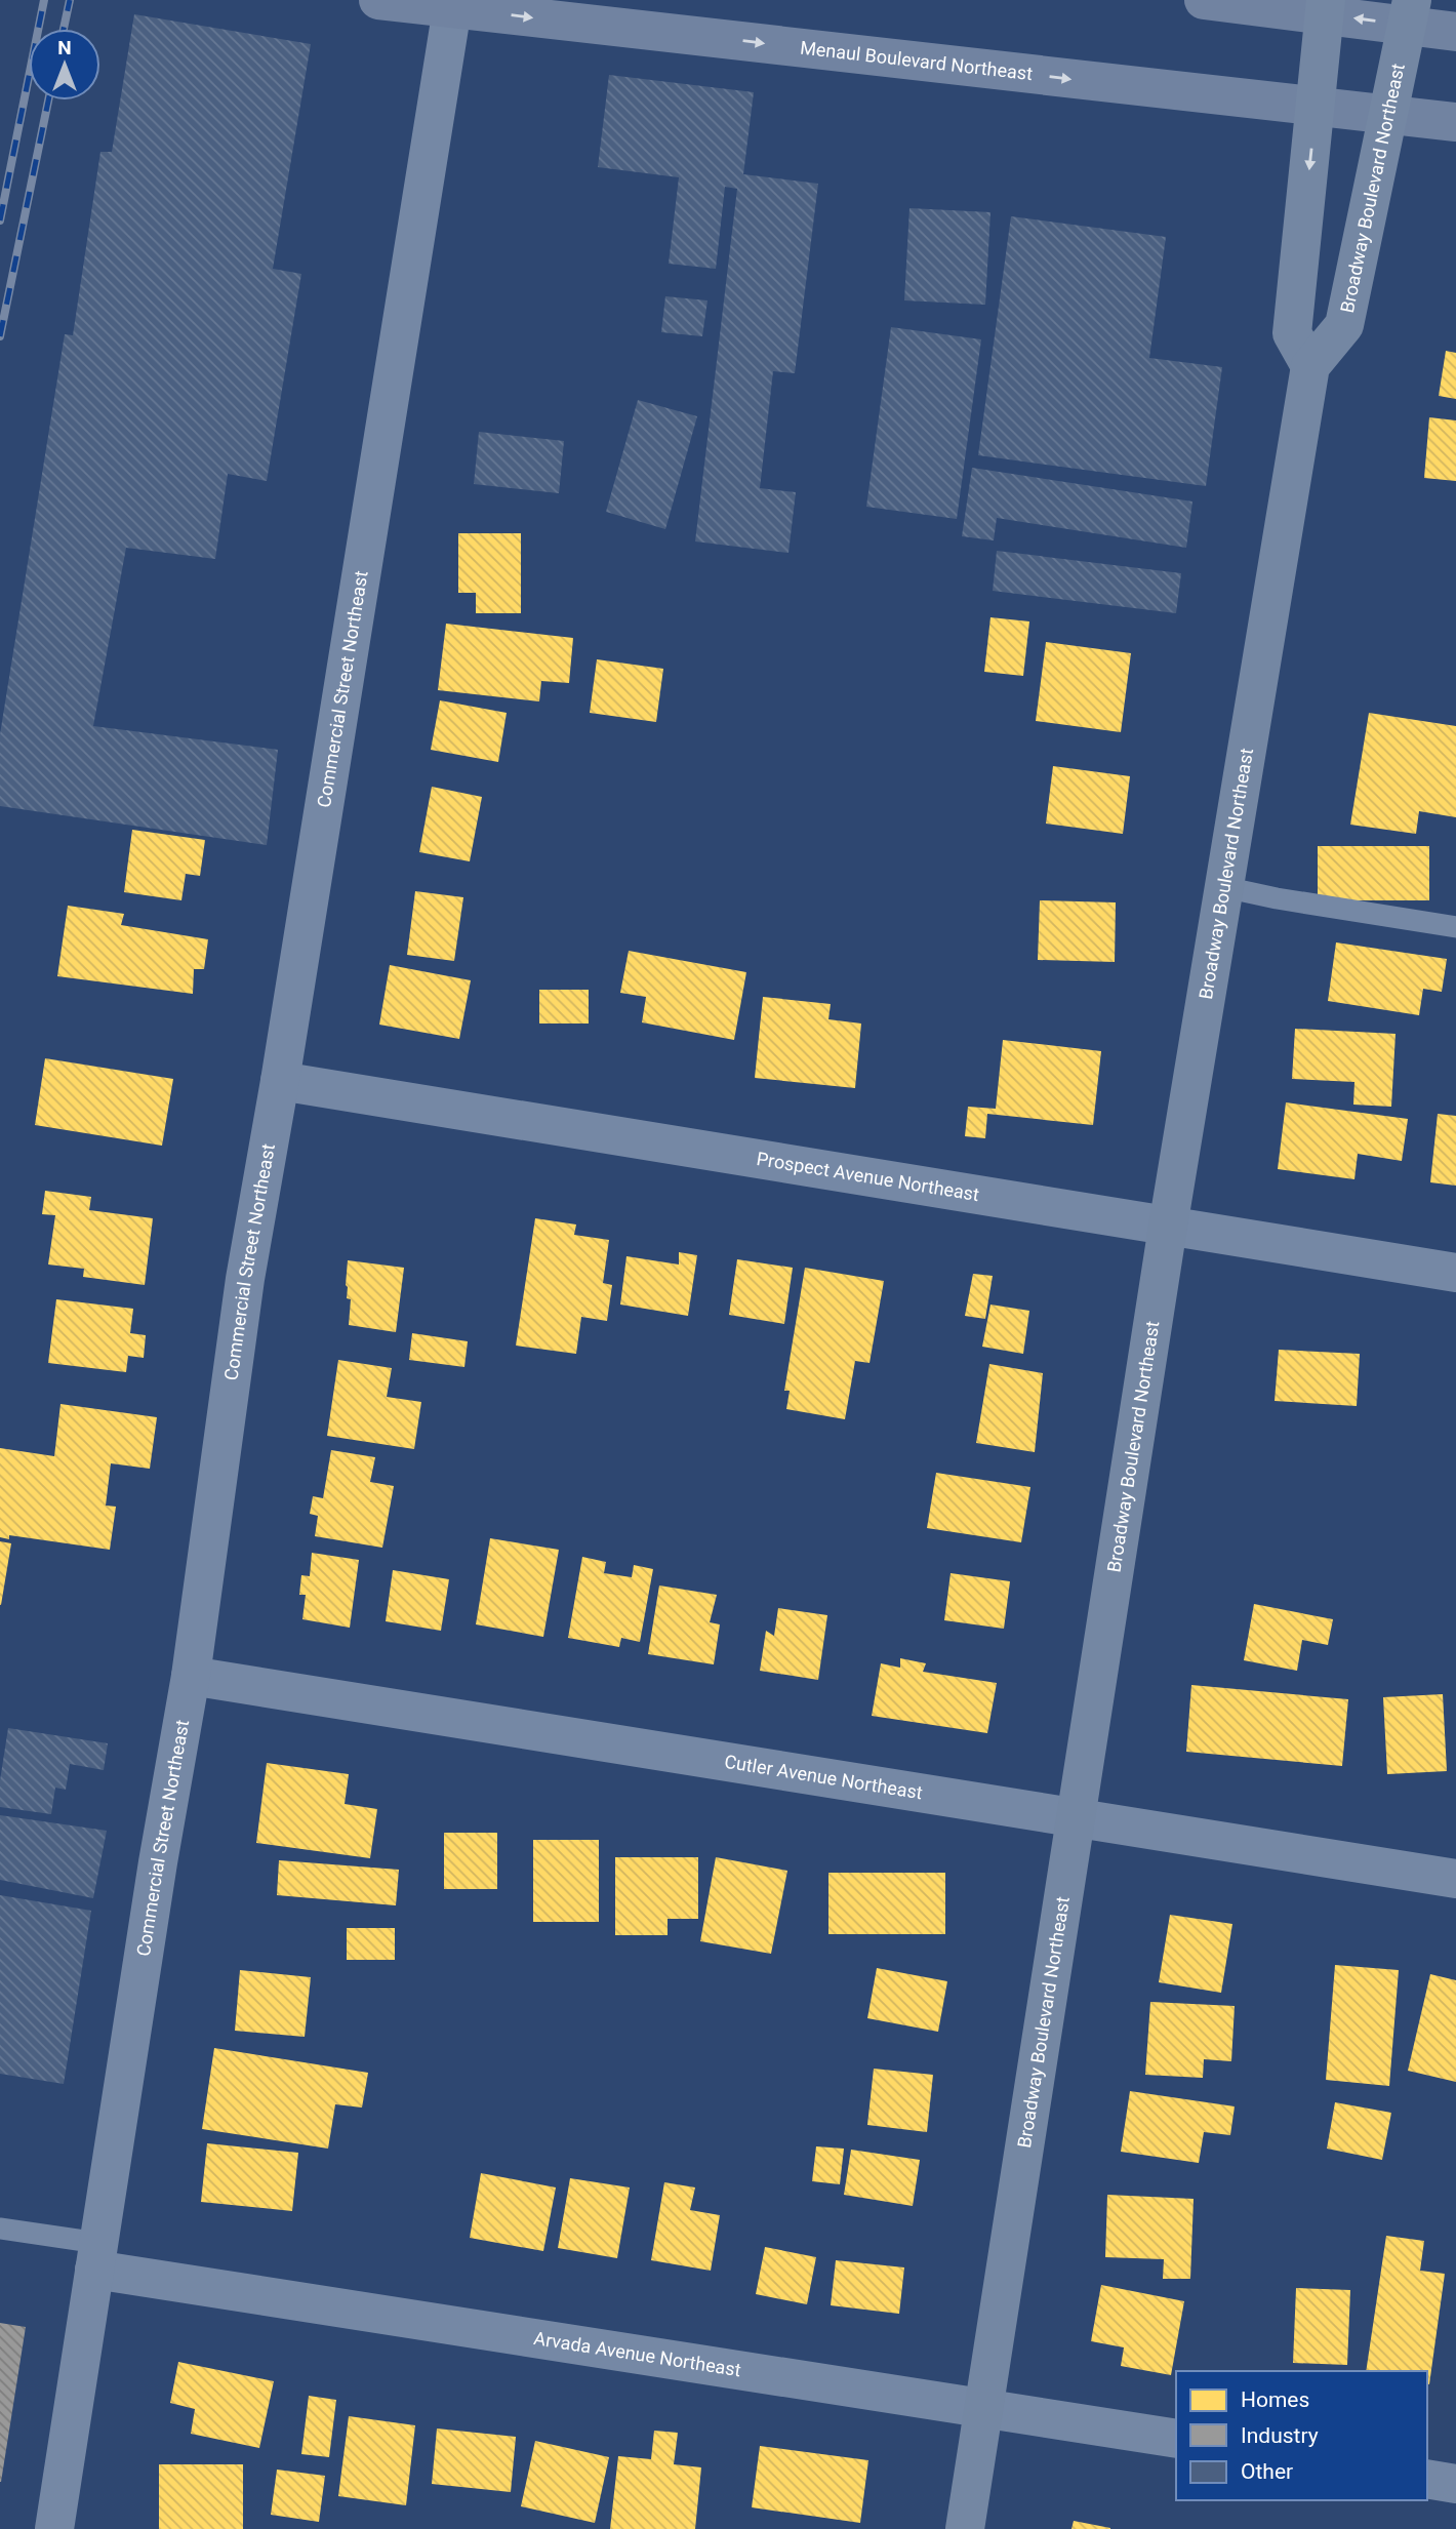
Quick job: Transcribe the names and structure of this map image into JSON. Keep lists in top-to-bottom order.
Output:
{
  "streets": {
    "main road": ["Menaul Boulevard Northeast", "Broadway Boulevard Northeast"],
    "street": [
      "Commercial Street Northeast",
      "Prospect Avenue Northeast",
      "Cutler Avenue Northeast",
      "Arvada Avenue Northeast"
    ]
  },
  "crossings": [
    ["Menaul Boulevard Northeast", "Broadway Boulevard Northeast"],
    ["Menaul Boulevard Northeast", "Commercial Street Northeast"],
    ["Broadway Boulevard Northeast", "Prospect Avenue Northeast"],
    ["Broadway Boulevard Northeast", "Cutler Avenue Northeast"],
    ["Broadway Boulevard Northeast", "Arvada Avenue Northeast"],
    ["Commercial Street Northeast", "Prospect Avenue Northeast"],
    ["Commercial Street Northeast", "Cutler Avenue Northeast"],
    ["Commercial Street Northeast", "Arvada Avenue Northeast"]
  ],
  "one_way": ["Menaul Boulevard Northeast"],
  "legend": ["Homes", "Industry", "Other"],
  "north": "top"
}
